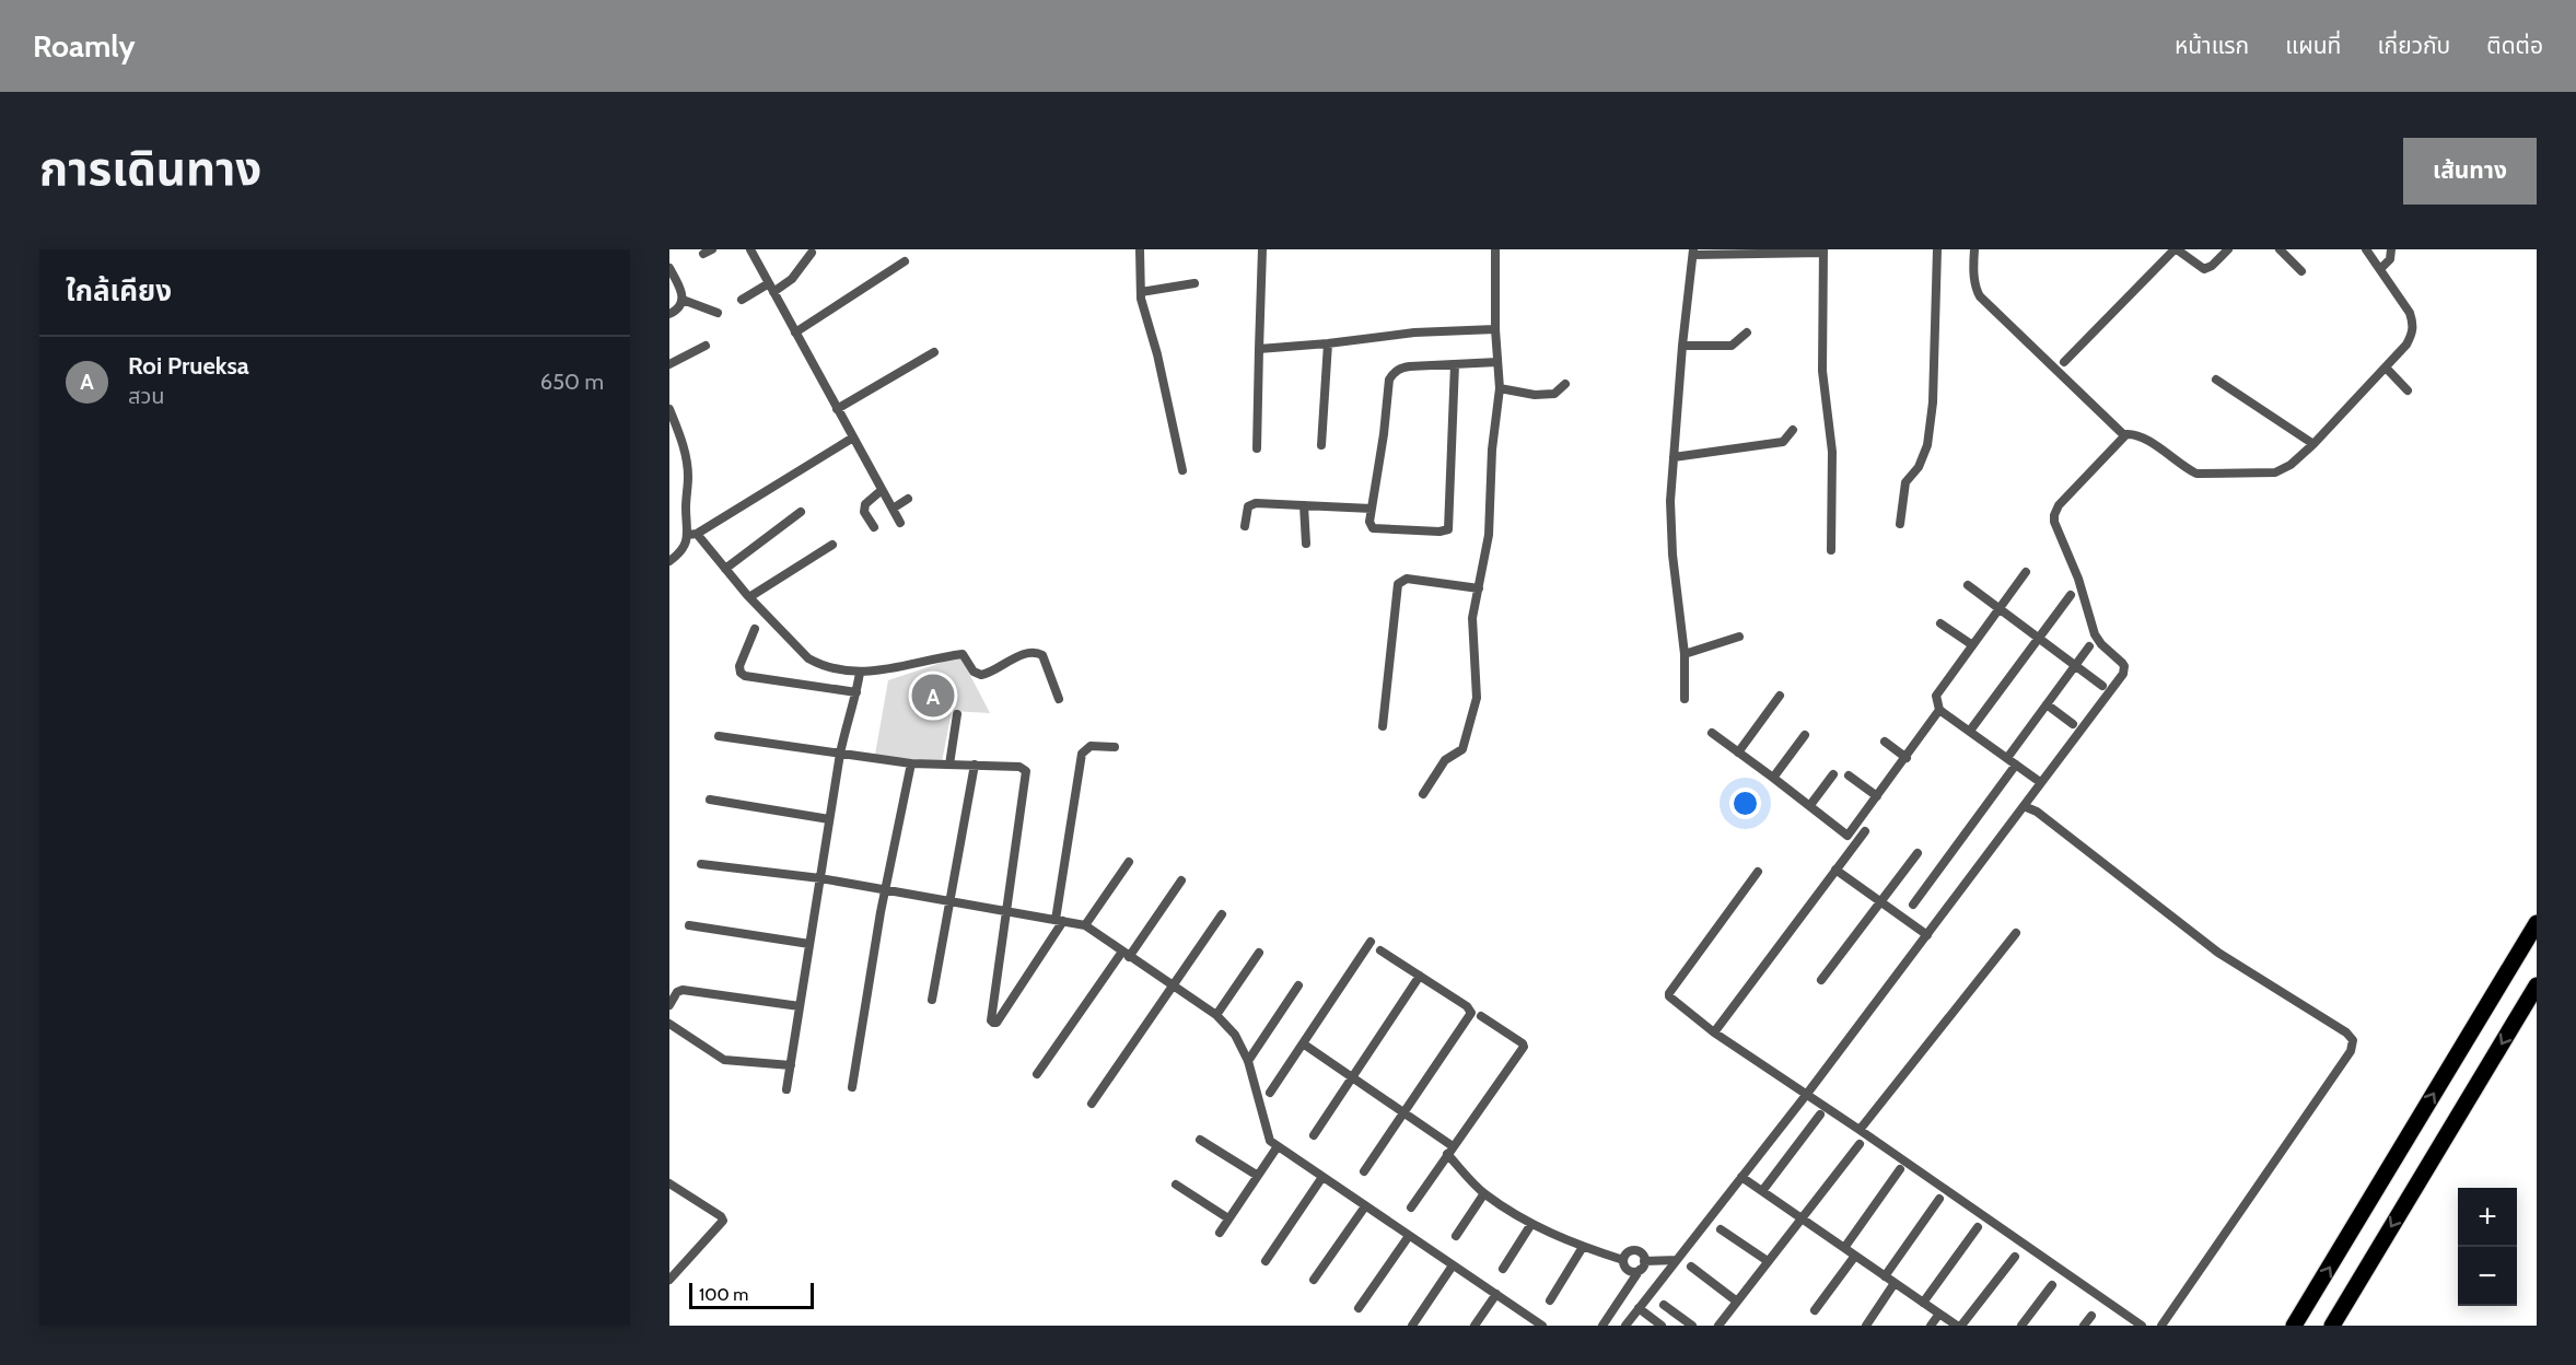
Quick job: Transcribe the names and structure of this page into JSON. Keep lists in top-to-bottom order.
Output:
{
  "scale_bar": "100 m",
  "page": {
    "header": "Roamly",
    "nav": [
      "หน้าแรก",
      "แผนที่",
      "เกี่ยวกับ",
      "ติดต่อ"
    ],
    "title": "การเดินทาง",
    "buttons": "เส้นทาง",
    "heading": "ใกล้เคียง",
    "list": [
      {
        "mark": "A",
        "name": "Roi Prueksa",
        "note": "สวน",
        "value": "650 m"
      }
    ],
    "pins": "A",
    "map_buttons": ["+", "−"],
    "scale": "100 m"
  }
}
